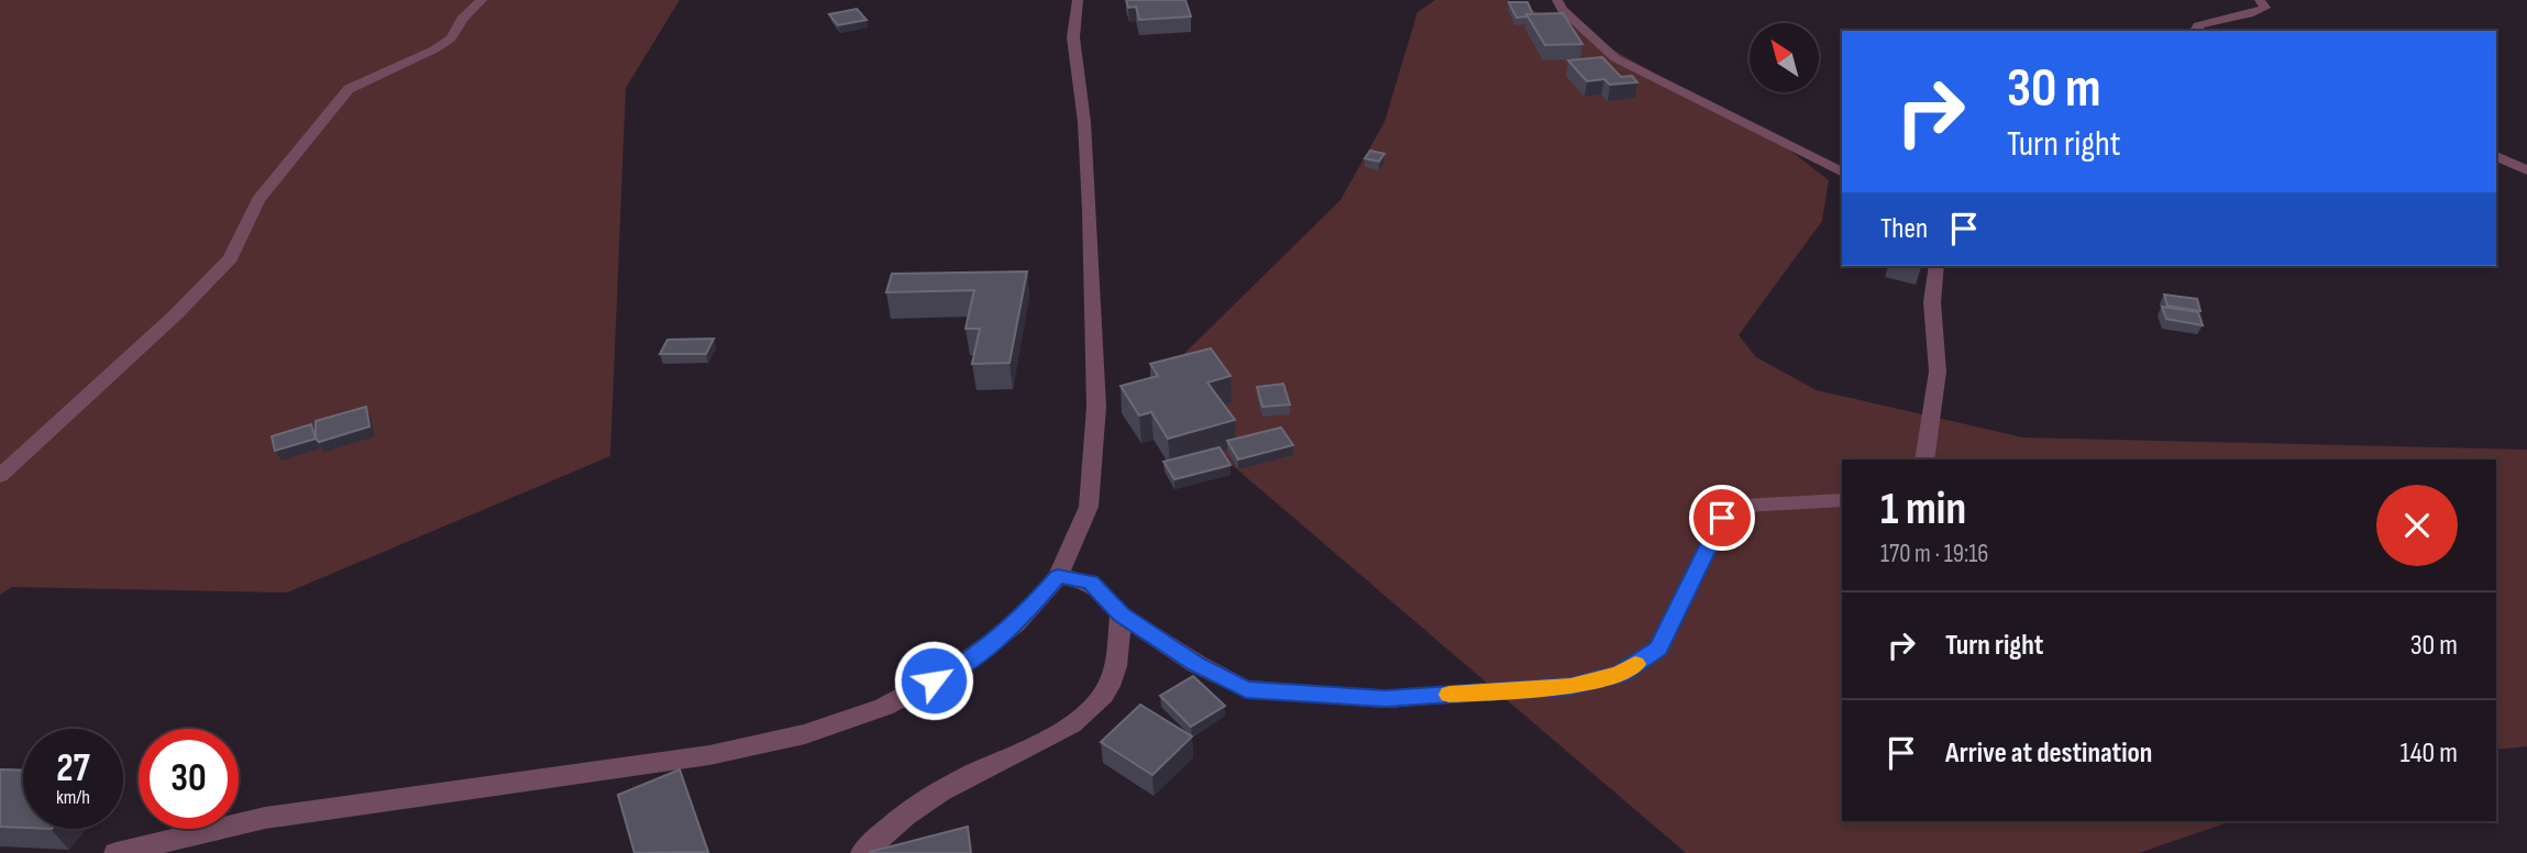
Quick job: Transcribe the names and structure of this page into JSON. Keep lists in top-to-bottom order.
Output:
{
  "north": "top left",
  "page": {
    "turn": ["30 m", "Turn right"],
    "then": "Then",
    "heading": ["1 min", "170 m · 19:16"],
    "list": [
      {
        "name": "Turn right",
        "value": "30 m"
      },
      {
        "name": "Arrive at destination",
        "value": "140 m"
      }
    ],
    "speed": "27 km/h",
    "limit": "30"
  }
}
